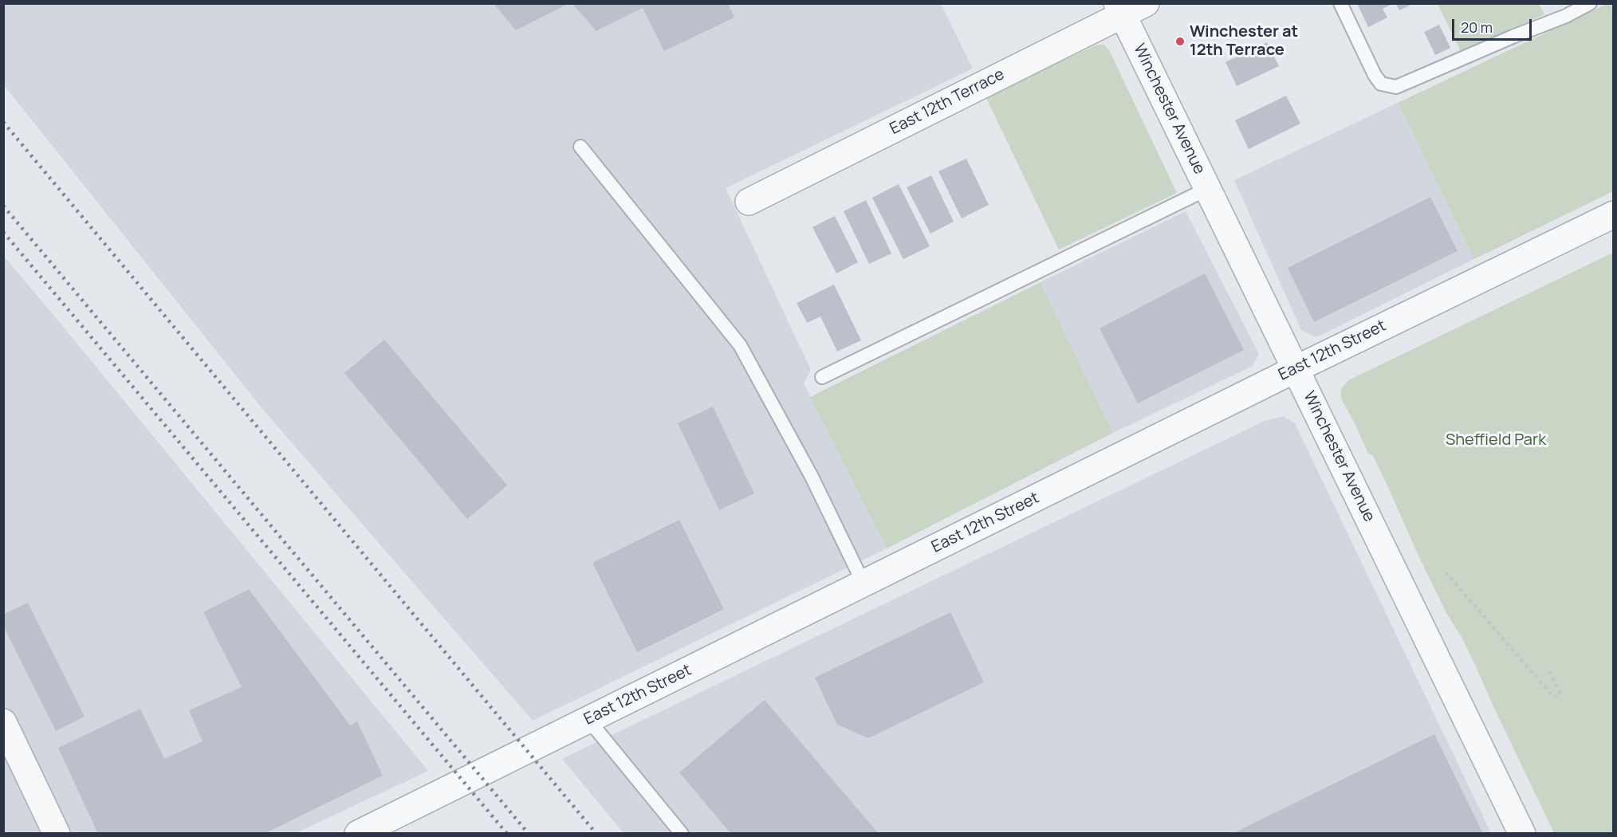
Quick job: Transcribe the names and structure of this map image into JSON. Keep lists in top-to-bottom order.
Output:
{
  "streets": {
    "street": ["East 12th Terrace", "Winchester Avenue", "East 12th Street"]
  },
  "crossings": [
    ["East 12th Terrace", "Winchester Avenue"],
    ["Winchester Avenue", "East 12th Street"]
  ],
  "parks": ["Sheffield Park"],
  "places": ["Winchester at 12th Terrace"],
  "scale_bar": "20 m"
}
